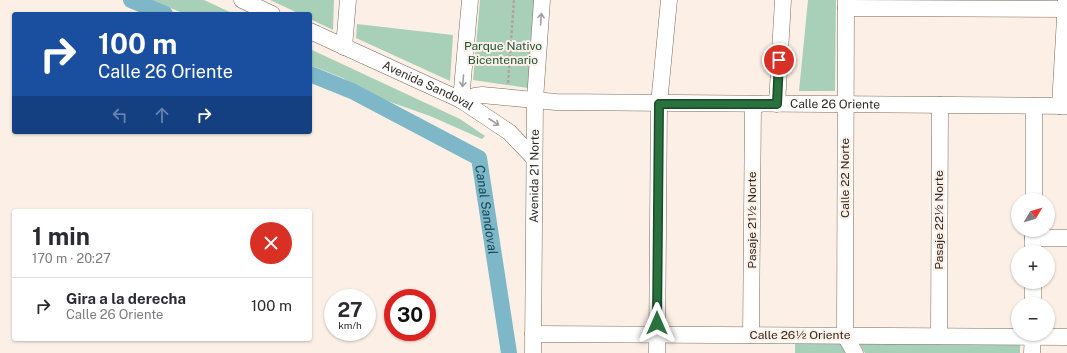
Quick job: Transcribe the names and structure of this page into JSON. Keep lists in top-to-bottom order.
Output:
{
  "streets": {
    "street": [
      "Avenida Sandoval",
      "Calle 26 Oriente",
      "Avenida 21 Norte",
      "Calle 22 Norte",
      "Pasaje 21½ Norte",
      "Pasaje 22½ Norte",
      "Calle 26½ Oriente"
    ]
  },
  "crossings": [
    ["Avenida Sandoval", "Calle 26 Oriente"],
    ["Avenida Sandoval", "Avenida 21 Norte"],
    ["Calle 26 Oriente", "Avenida 21 Norte"],
    ["Calle 26 Oriente", "Calle 22 Norte"],
    ["Calle 26 Oriente", "Pasaje 21½ Norte"],
    ["Calle 26 Oriente", "Pasaje 22½ Norte"],
    ["Avenida 21 Norte", "Calle 26½ Oriente"],
    ["Calle 22 Norte", "Calle 26½ Oriente"],
    ["Pasaje 21½ Norte", "Calle 26½ Oriente"],
    ["Pasaje 22½ Norte", "Calle 26½ Oriente"]
  ],
  "one_way": ["Avenida Sandoval"],
  "water": ["Canal Sandoval"],
  "parks": ["Parque Nativo Bicentenario"],
  "north": "top right",
  "page": {
    "turn": ["100 m", "Calle 26 Oriente"],
    "map_buttons": ["+", "−"],
    "heading": ["1 min", "170 m · 20:27"],
    "list": [
      {
        "name": "Gira a la derecha",
        "note": "Calle 26 Oriente",
        "value": "100 m"
      }
    ],
    "speed": "27 km/h",
    "limit": "30"
  }
}
